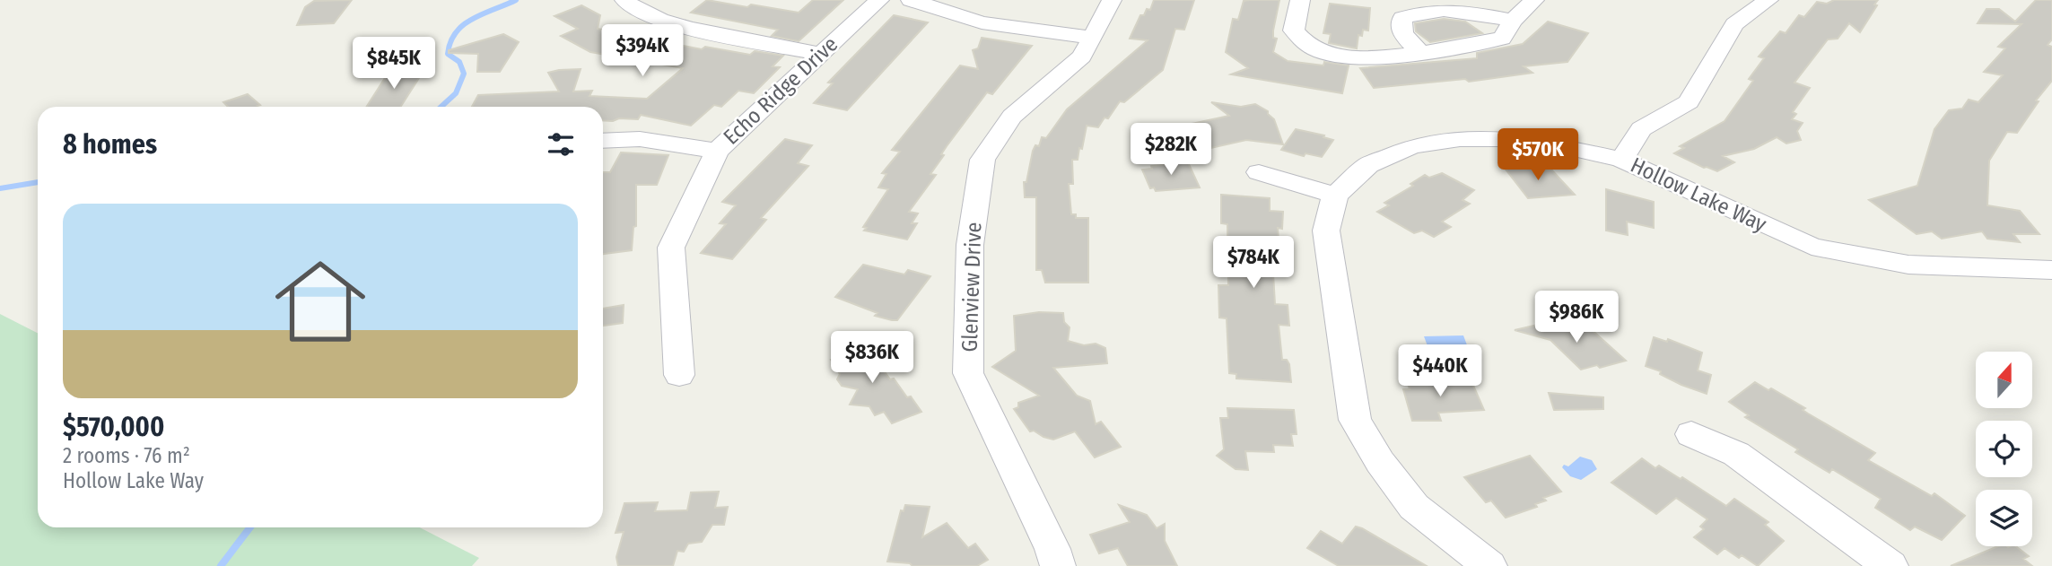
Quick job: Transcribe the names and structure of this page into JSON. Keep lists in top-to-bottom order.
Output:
{
  "streets": {
    "street": ["Echo Ridge Drive", "Hollow Lake Way", "Glenview Drive"]
  },
  "north": "top",
  "page": {
    "price": [
      "$394K",
      "$845K",
      "$282K",
      "$570K",
      "$784K",
      "$986K",
      "$836K",
      "$440K"
    ],
    "heading": "8 homes",
    "list": [
      {
        "name": "$570,000",
        "note": "2 rooms · 76 m² · Hollow Lake Way"
      }
    ]
  }
}
